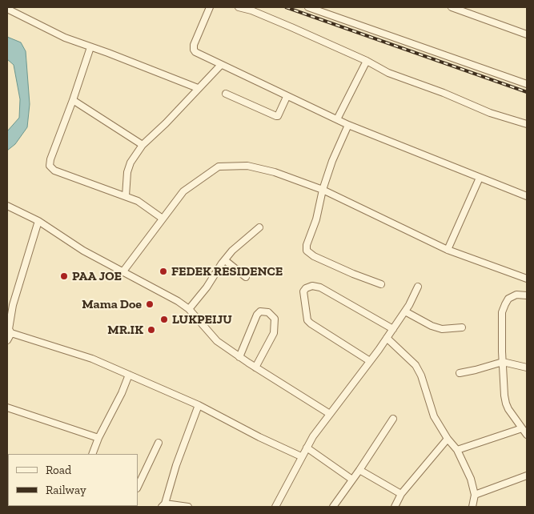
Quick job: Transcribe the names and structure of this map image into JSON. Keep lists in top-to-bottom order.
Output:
{
  "places": [
    "FEDEK RESIDENCE",
    "PAA JOE",
    "Mama Doe",
    "LUKPEIJU",
    "MR.IK"
  ],
  "legend": ["Road", "Railway"]
}
